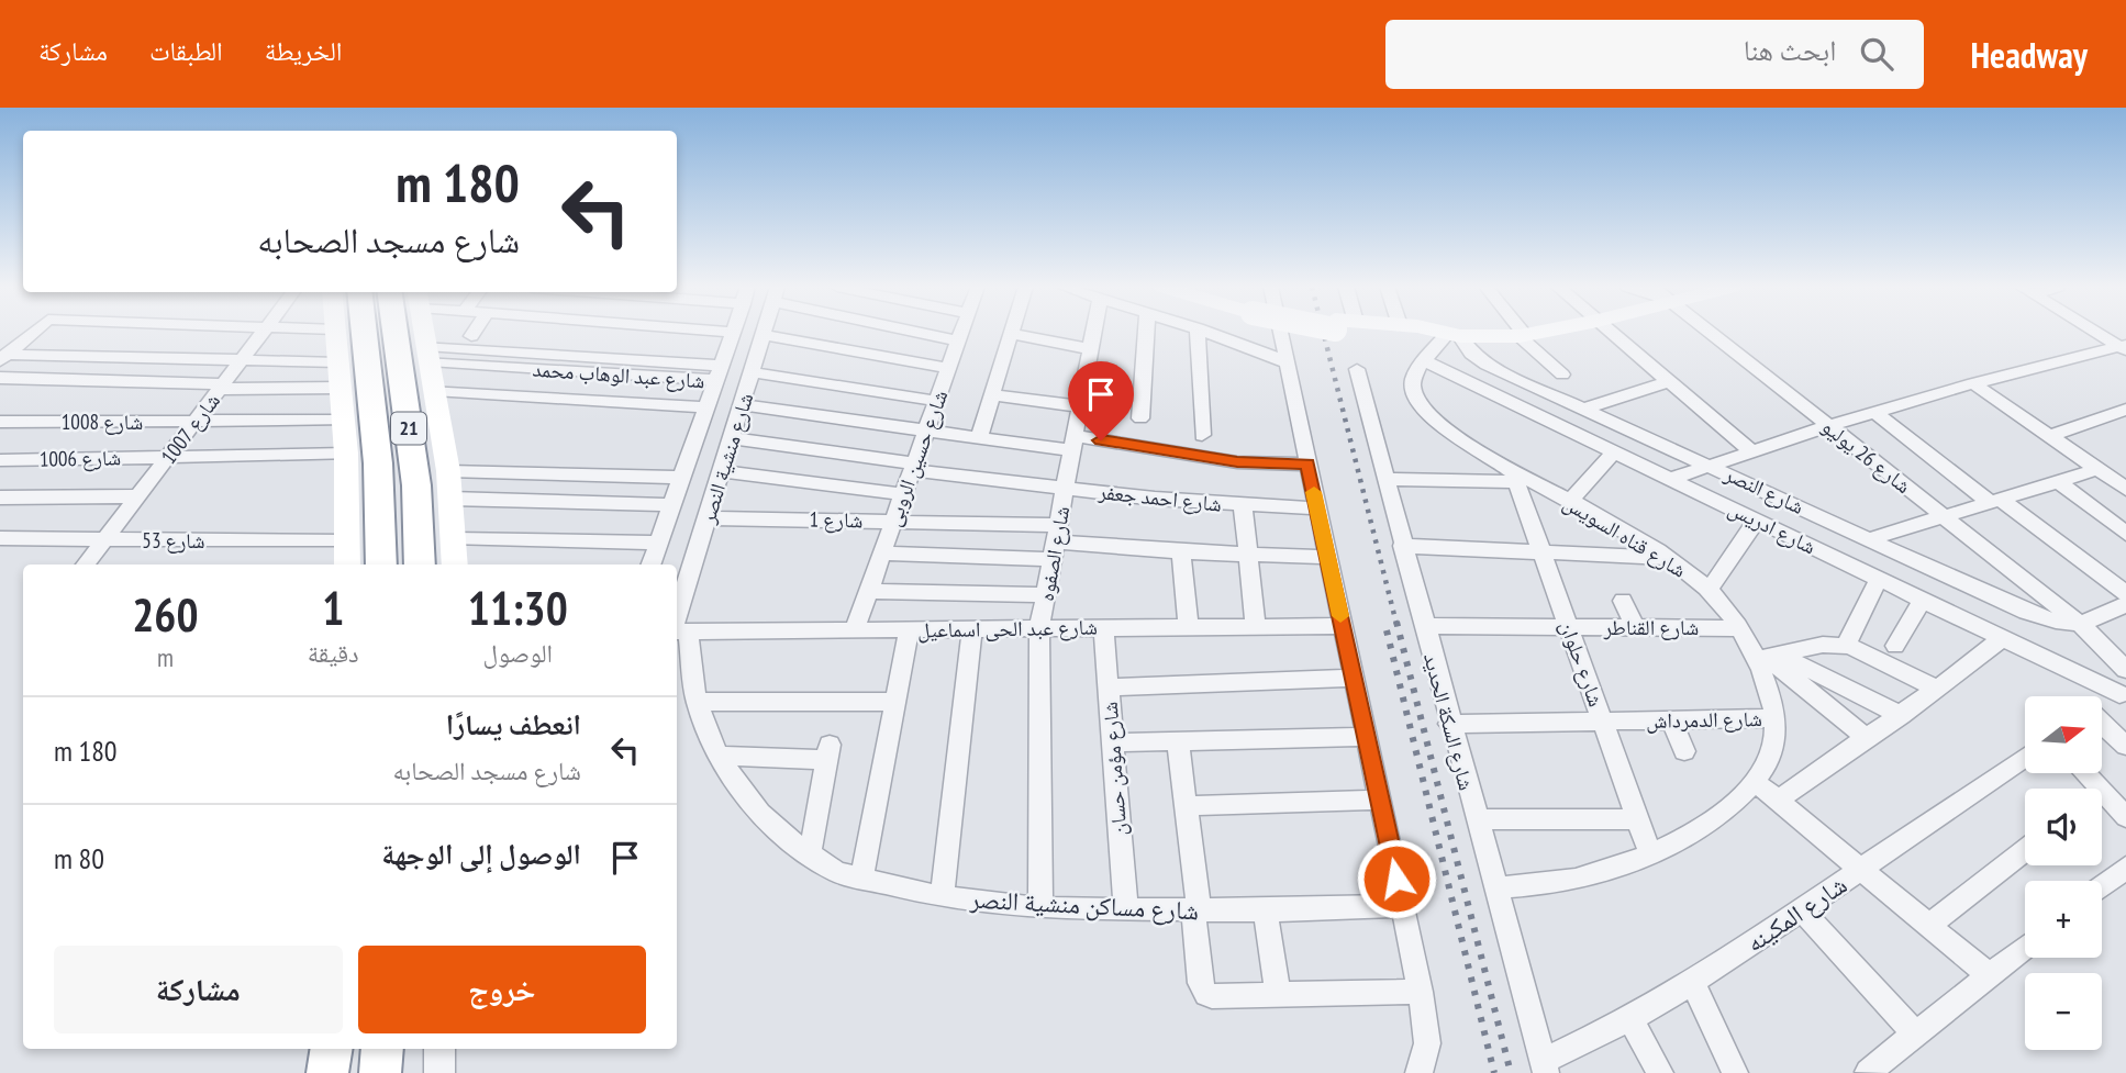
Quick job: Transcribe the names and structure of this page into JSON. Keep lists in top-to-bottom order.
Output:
{
  "streets": {
    "highway": ["21"],
    "street": [
      "شارع عبد الوهاب محمد",
      "شارع 1008",
      "شارع 1007",
      "شارع 26 يوليو",
      "شارع 1006",
      "شارع منشية النصر",
      "شارع حسين الروبى",
      "شارع النصر",
      "شارع احمد جعفر",
      "شارع 1",
      "شارع ادريس",
      "شارع قناه السويس",
      "شارع 53",
      "شارع الصفوه",
      "شارع القناطر",
      "شارع عبد الحى اسماعيل",
      "شارع حلوان",
      "شارع الدمرداش",
      "شارع السكة الحديد",
      "شارع مؤمن حسان",
      "شارع مساكن منشية النصر",
      "شارع المكينه"
    ]
  },
  "crossings": [
    ["شارع عبد الوهاب محمد", "شارع منشية النصر"],
    ["شارع 1008", "شارع 1007"],
    ["شارع 1007", "شارع 1006"],
    ["شارع 1007", "شارع 53"],
    ["شارع 26 يوليو", "شارع النصر"],
    ["شارع منشية النصر", "شارع احمد جعفر"],
    ["شارع منشية النصر", "شارع 1"],
    ["شارع منشية النصر", "شارع عبد الحى اسماعيل"],
    ["شارع منشية النصر", "شارع مساكن منشية النصر"],
    ["شارع حسين الروبى", "شارع احمد جعفر"],
    ["شارع حسين الروبى", "شارع 1"],
    ["شارع حسين الروبى", "شارع عبد الحى اسماعيل"],
    ["شارع النصر", "شارع قناه السويس"],
    ["شارع احمد جعفر", "شارع الصفوه"],
    ["شارع 1", "شارع الصفوه"],
    ["شارع ادريس", "شارع قناه السويس"],
    ["شارع قناه السويس", "شارع القناطر"],
    ["شارع قناه السويس", "شارع حلوان"],
    ["شارع قناه السويس", "شارع الدمرداش"],
    ["شارع قناه السويس", "شارع السكة الحديد"],
    ["شارع الصفوه", "شارع عبد الحى اسماعيل"],
    ["شارع الصفوه", "شارع مساكن منشية النصر"],
    ["شارع القناطر", "شارع حلوان"],
    ["شارع القناطر", "شارع السكة الحديد"],
    ["شارع عبد الحى اسماعيل", "شارع مؤمن حسان"],
    ["شارع عبد الحى اسماعيل", "شارع مساكن منشية النصر"],
    ["شارع حلوان", "شارع الدمرداش"],
    ["شارع الدمرداش", "شارع السكة الحديد"],
    ["شارع السكة الحديد", "شارع المكينه"],
    ["شارع مؤمن حسان", "شارع مساكن منشية النصر"]
  ],
  "north": "right",
  "page": {
    "header": "Headway",
    "search": "ابحث هنا",
    "nav": ["الخريطة", "الطبقات", "مشاركة"],
    "turn": ["180 m", "شارع مسجد الصحابه"],
    "eta": [
      "11:30",
      "الوصول",
      "1",
      "دقيقة",
      "260",
      "m"
    ],
    "list": [
      {
        "name": "انعطف يسارًا",
        "note": "شارع مسجد الصحابه",
        "value": "180 m"
      },
      {
        "name": "الوصول إلى الوجهة",
        "value": "80 m"
      }
    ],
    "map_buttons": ["+", "−"],
    "buttons": ["خروج", "مشاركة"]
  }
}
